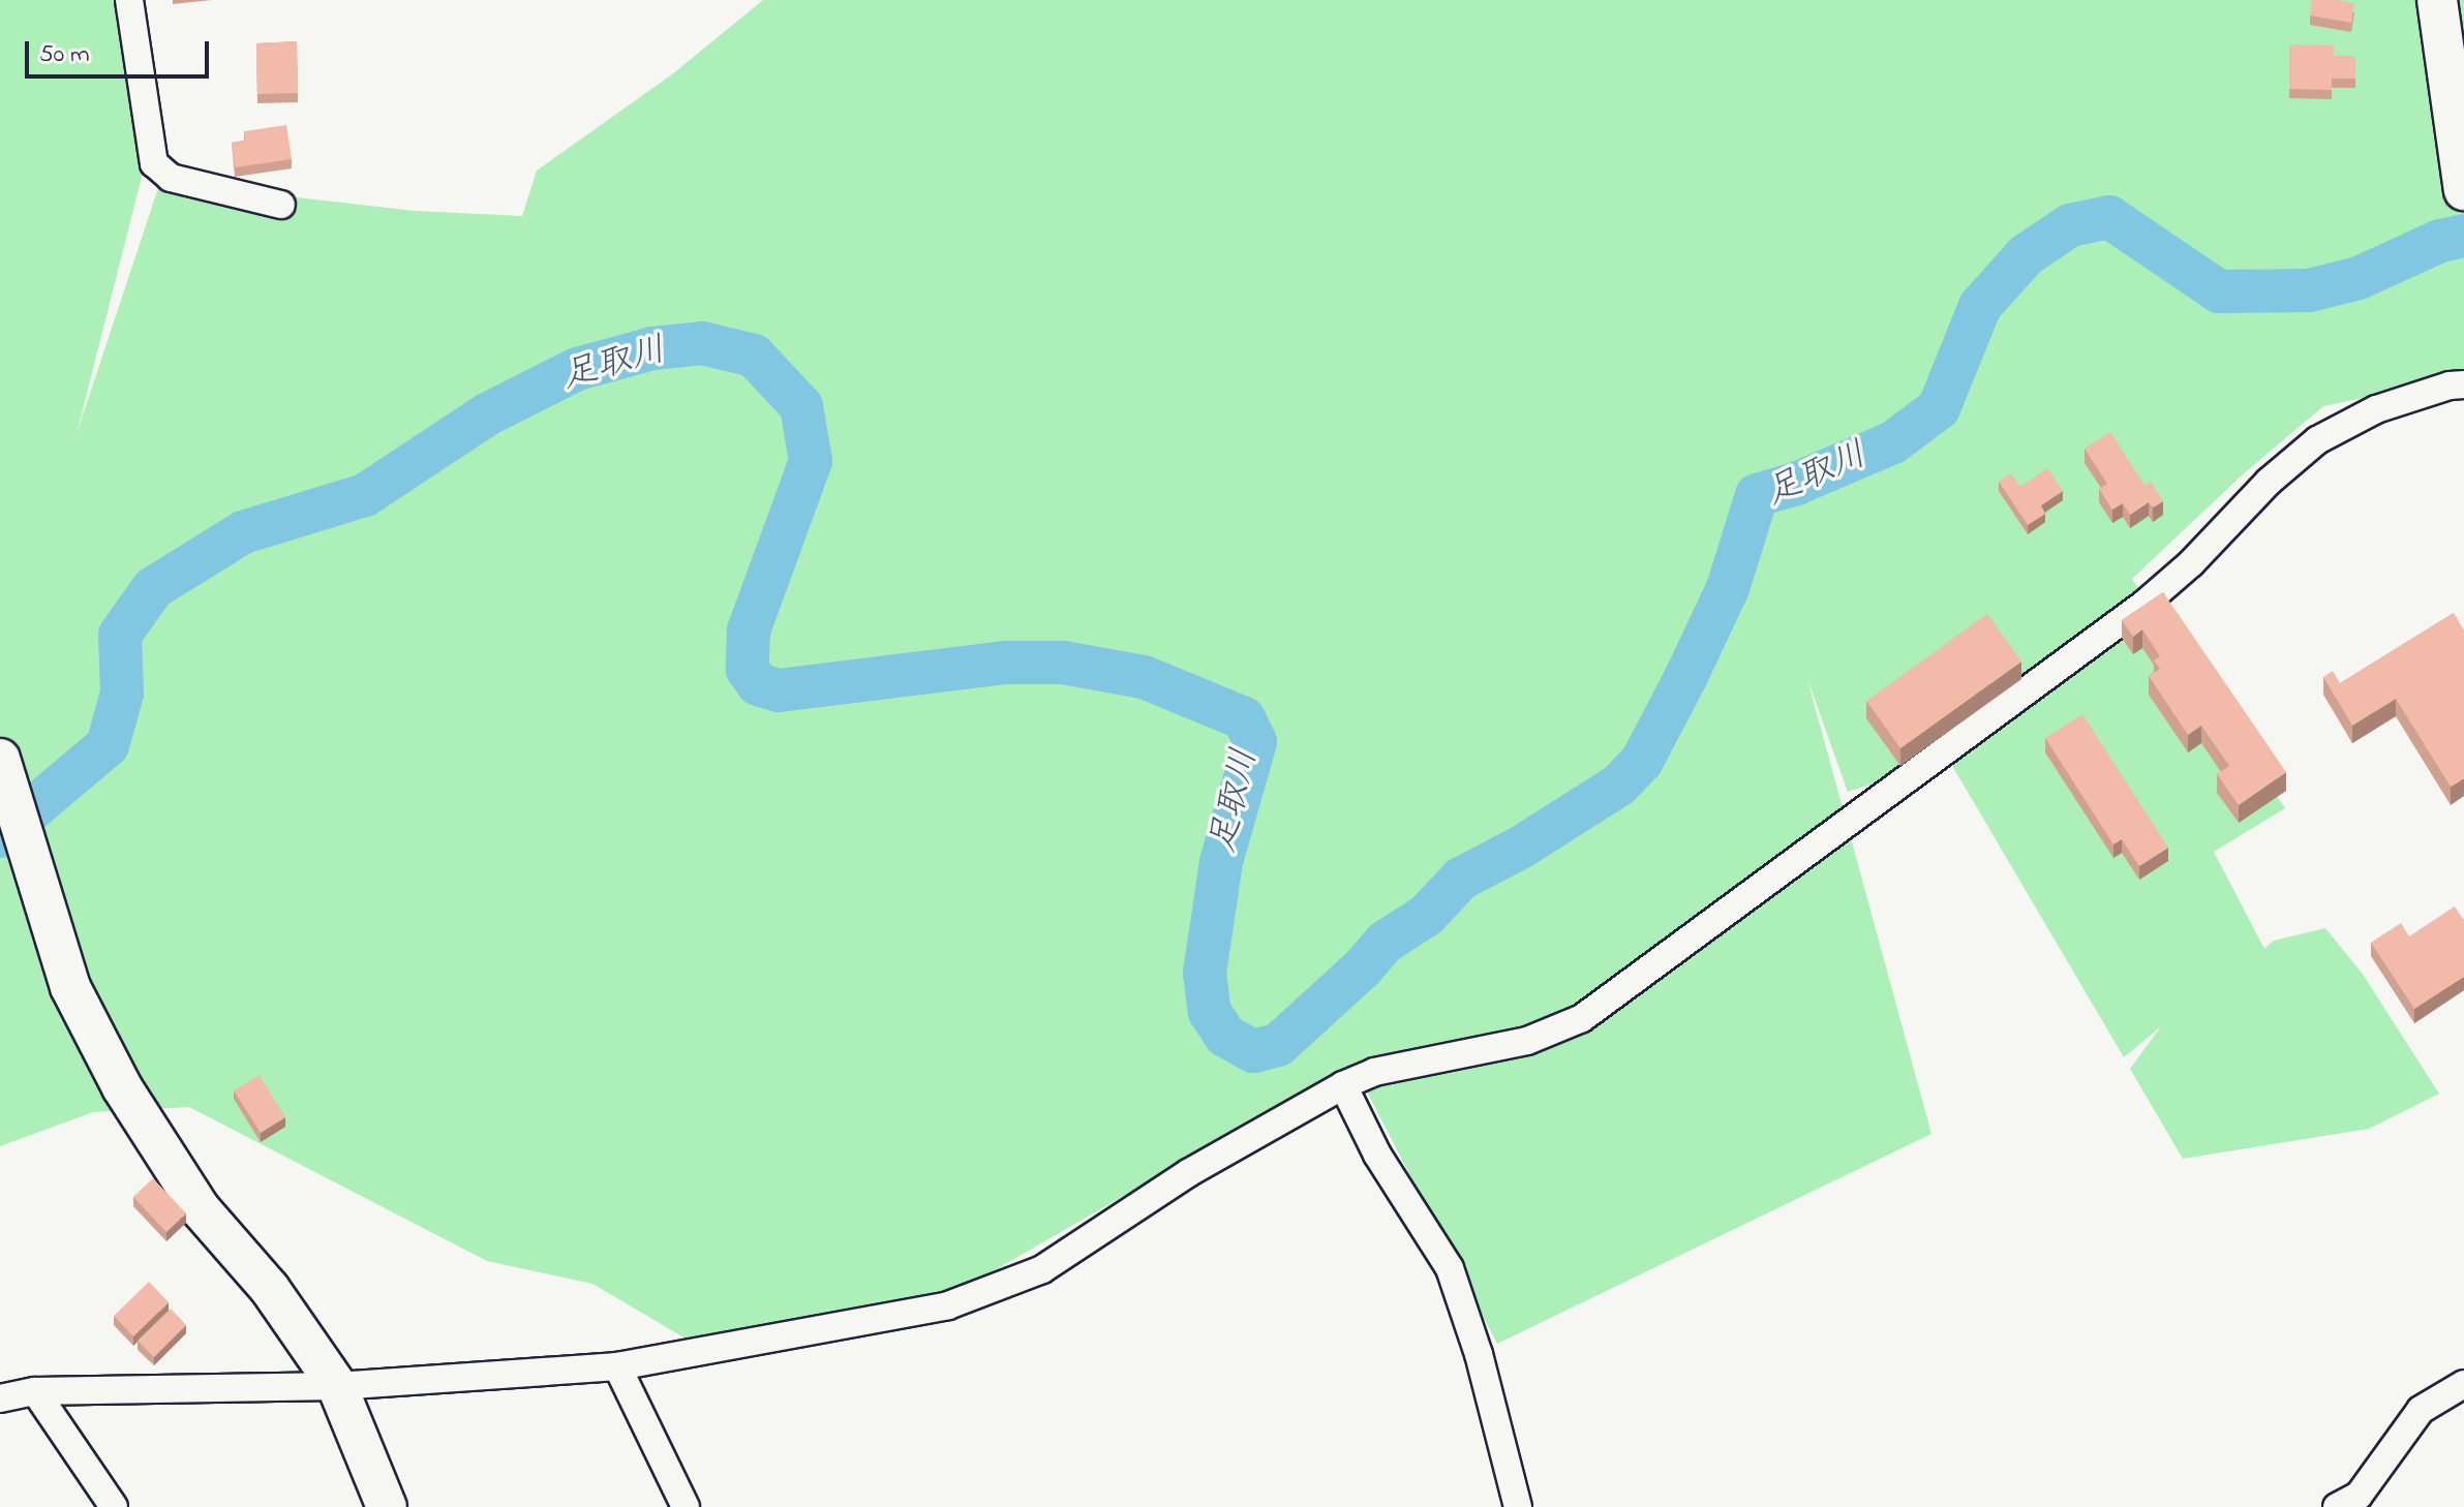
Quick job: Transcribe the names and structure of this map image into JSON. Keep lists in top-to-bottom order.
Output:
{
  "water": ["足取川"],
  "scale_bar": "50 m"
}
